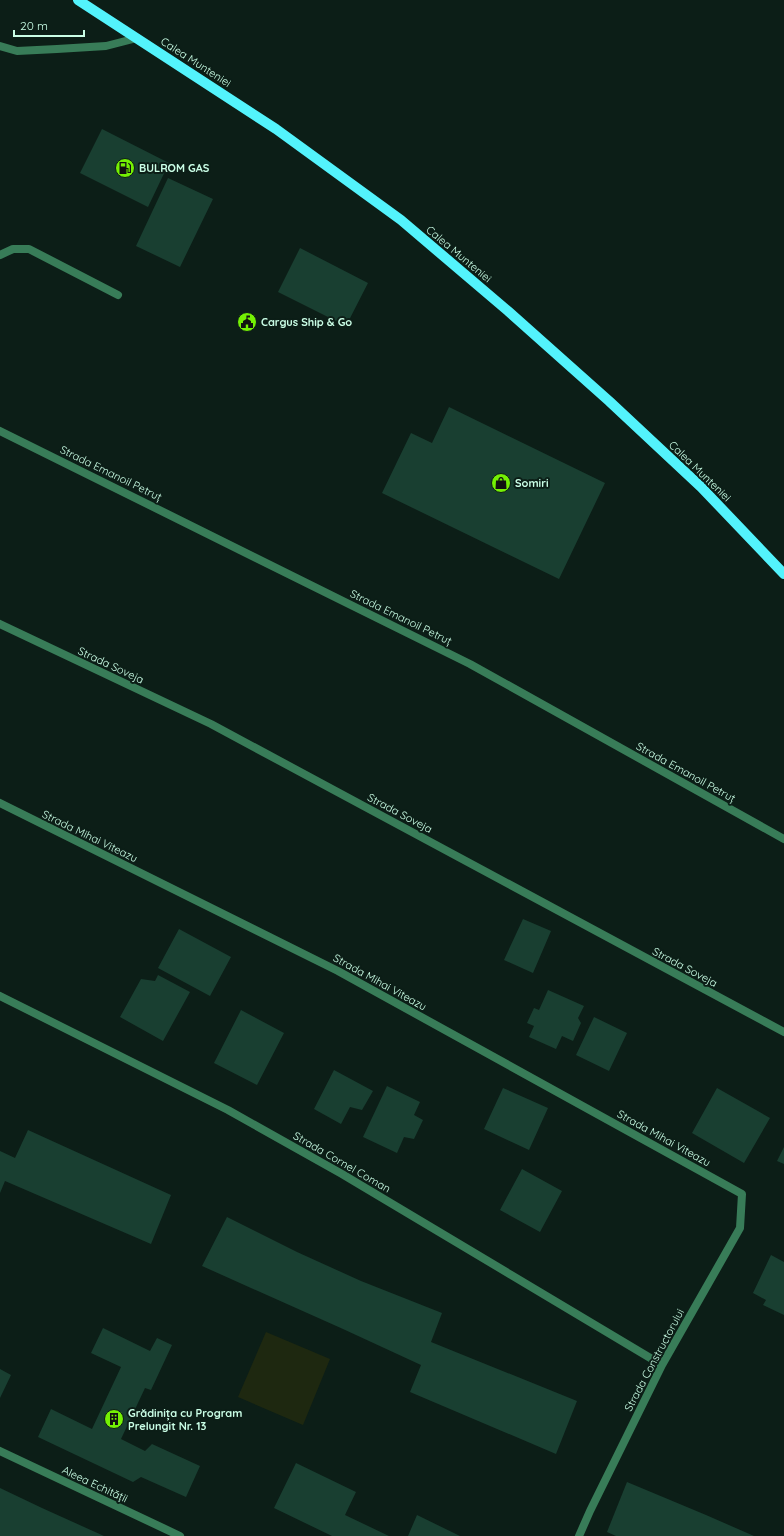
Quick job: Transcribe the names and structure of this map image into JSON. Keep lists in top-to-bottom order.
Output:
{
  "streets": {
    "main road": ["Calea Munteniei"],
    "street": [
      "Strada Emanoil Petruț",
      "Strada Soveja",
      "Strada Mihai Viteazu",
      "Strada Cornel Coman",
      "Strada Constructorului",
      "Aleea Echității"
    ]
  },
  "crossings": [
    ["Strada Mihai Viteazu", "Strada Constructorului"],
    ["Strada Cornel Coman", "Strada Constructorului"]
  ],
  "places": {
    "fuel station": ["BULROM GAS"],
    "public building": ["Cargus Ship & Go"],
    "shop": ["Somiri"],
    "building": ["Grădinița cu Program Prelungit Nr. 13"]
  },
  "scale_bar": "20 m"
}
